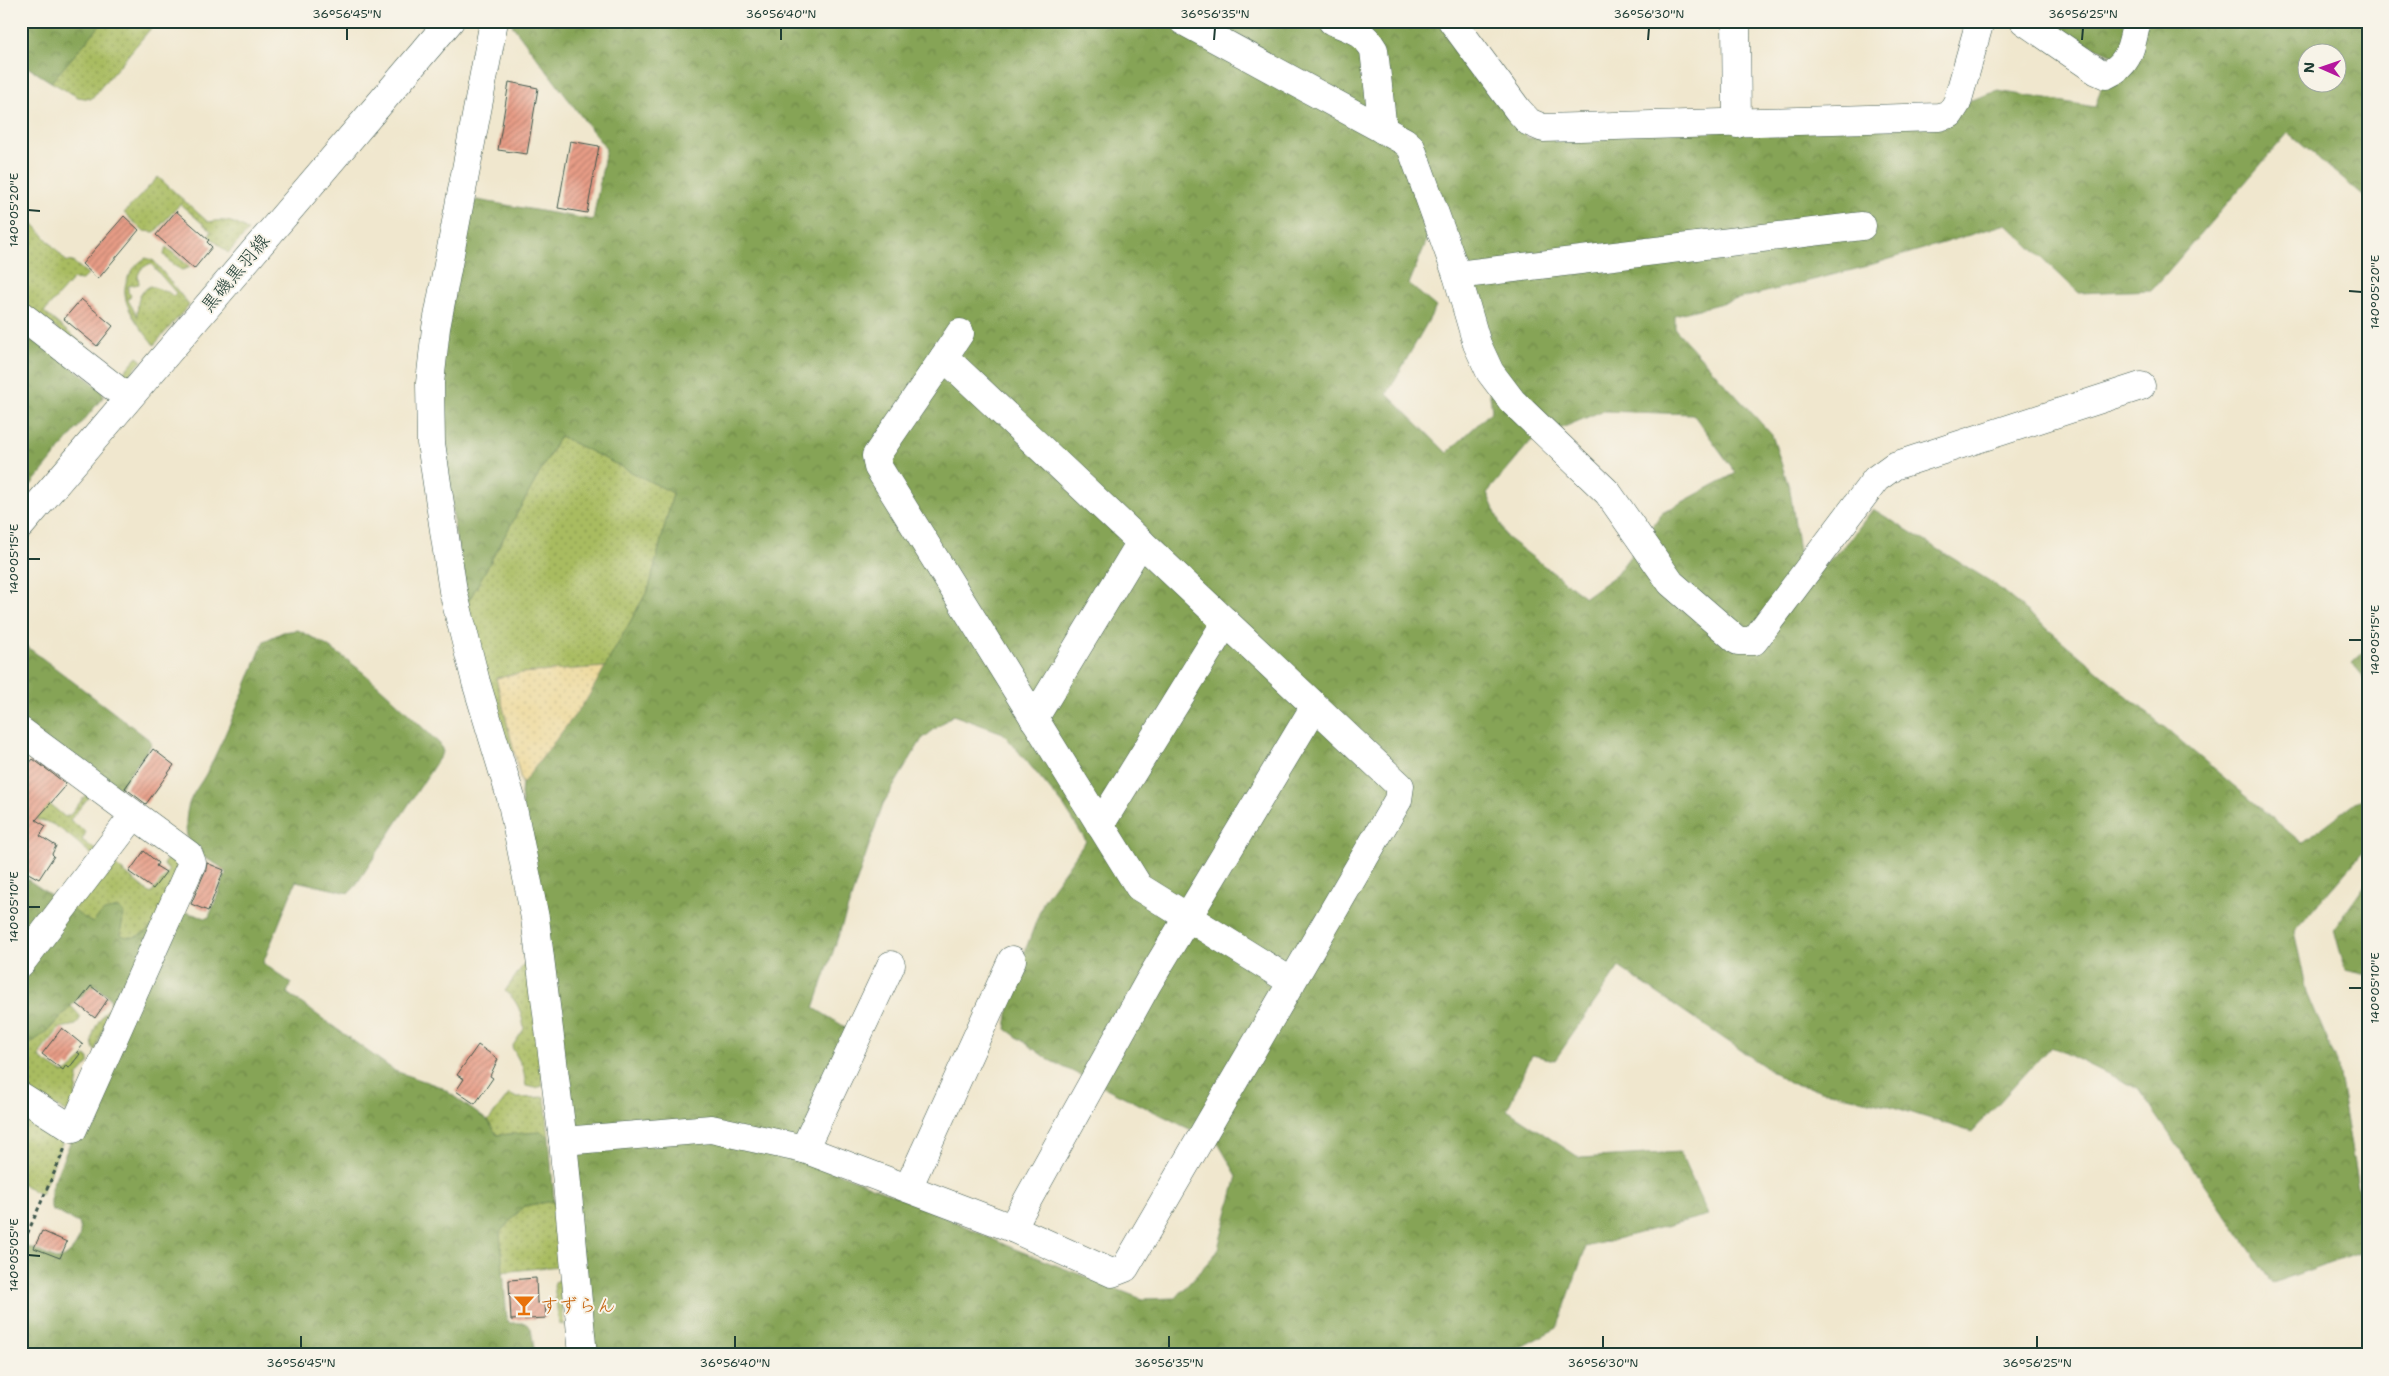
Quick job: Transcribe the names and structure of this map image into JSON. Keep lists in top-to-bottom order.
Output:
{
  "streets": {
    "street": ["黒磯黒羽線"]
  },
  "places": {
    "bar": ["すずらん"]
  },
  "north": "left",
  "coordinates": [
    "36°56'45\"N",
    "36°56'40\"N",
    "36°56'35\"N",
    "36°56'30\"N",
    "36°56'25\"N",
    "140°05'20\"E",
    "140°05'15\"E",
    "140°05'10\"E",
    "140°05'05\"E"
  ]
}
